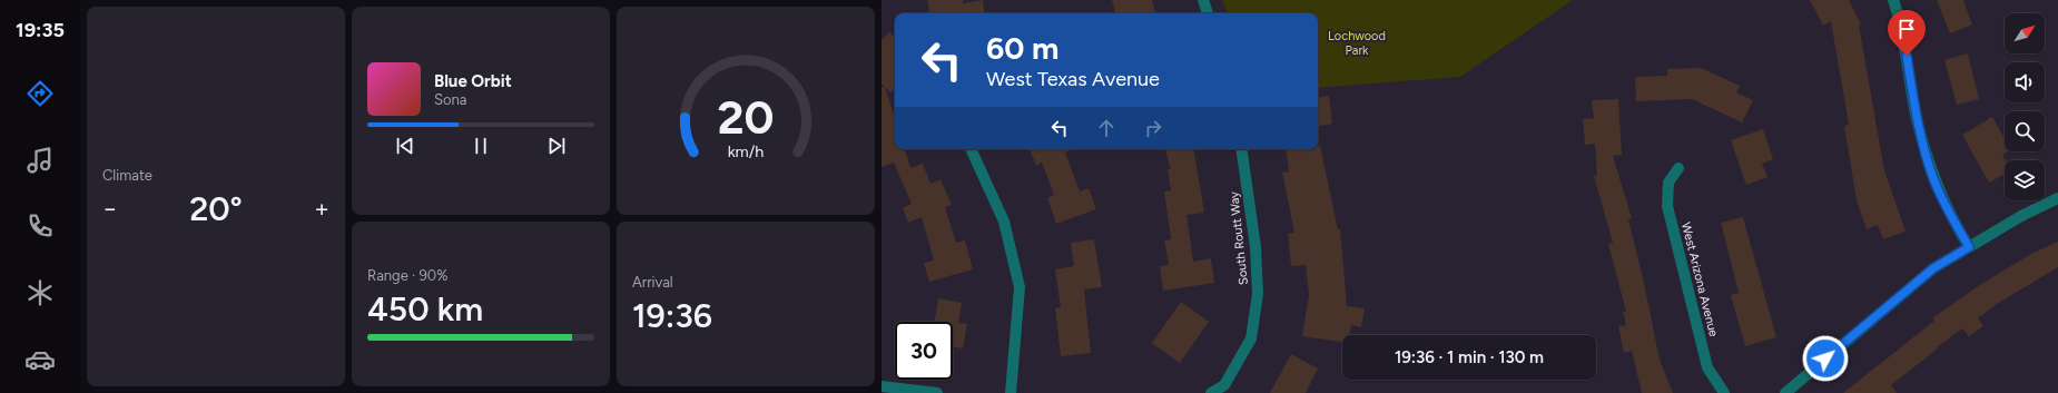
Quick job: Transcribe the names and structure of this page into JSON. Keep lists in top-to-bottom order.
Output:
{
  "streets": {
    "street": ["South Routt Way", "West Arizona Avenue"]
  },
  "parks": ["Lochwood Park"],
  "north": "top right",
  "page": {
    "tabs": "19:35",
    "tile": [
      "Climate",
      ["Range · 90%", "450 km"],
      ["Arrival", "19:36"]
    ],
    "turn": ["60 m", "West Texas Avenue"],
    "song": ["Blue Orbit", "Sona"],
    "heat": ["−", "20°", "+"],
    "limit": "30",
    "trip": "19:36 · 1 min · 130 m",
    "gauge": ["20", "km/h"]
  }
}
